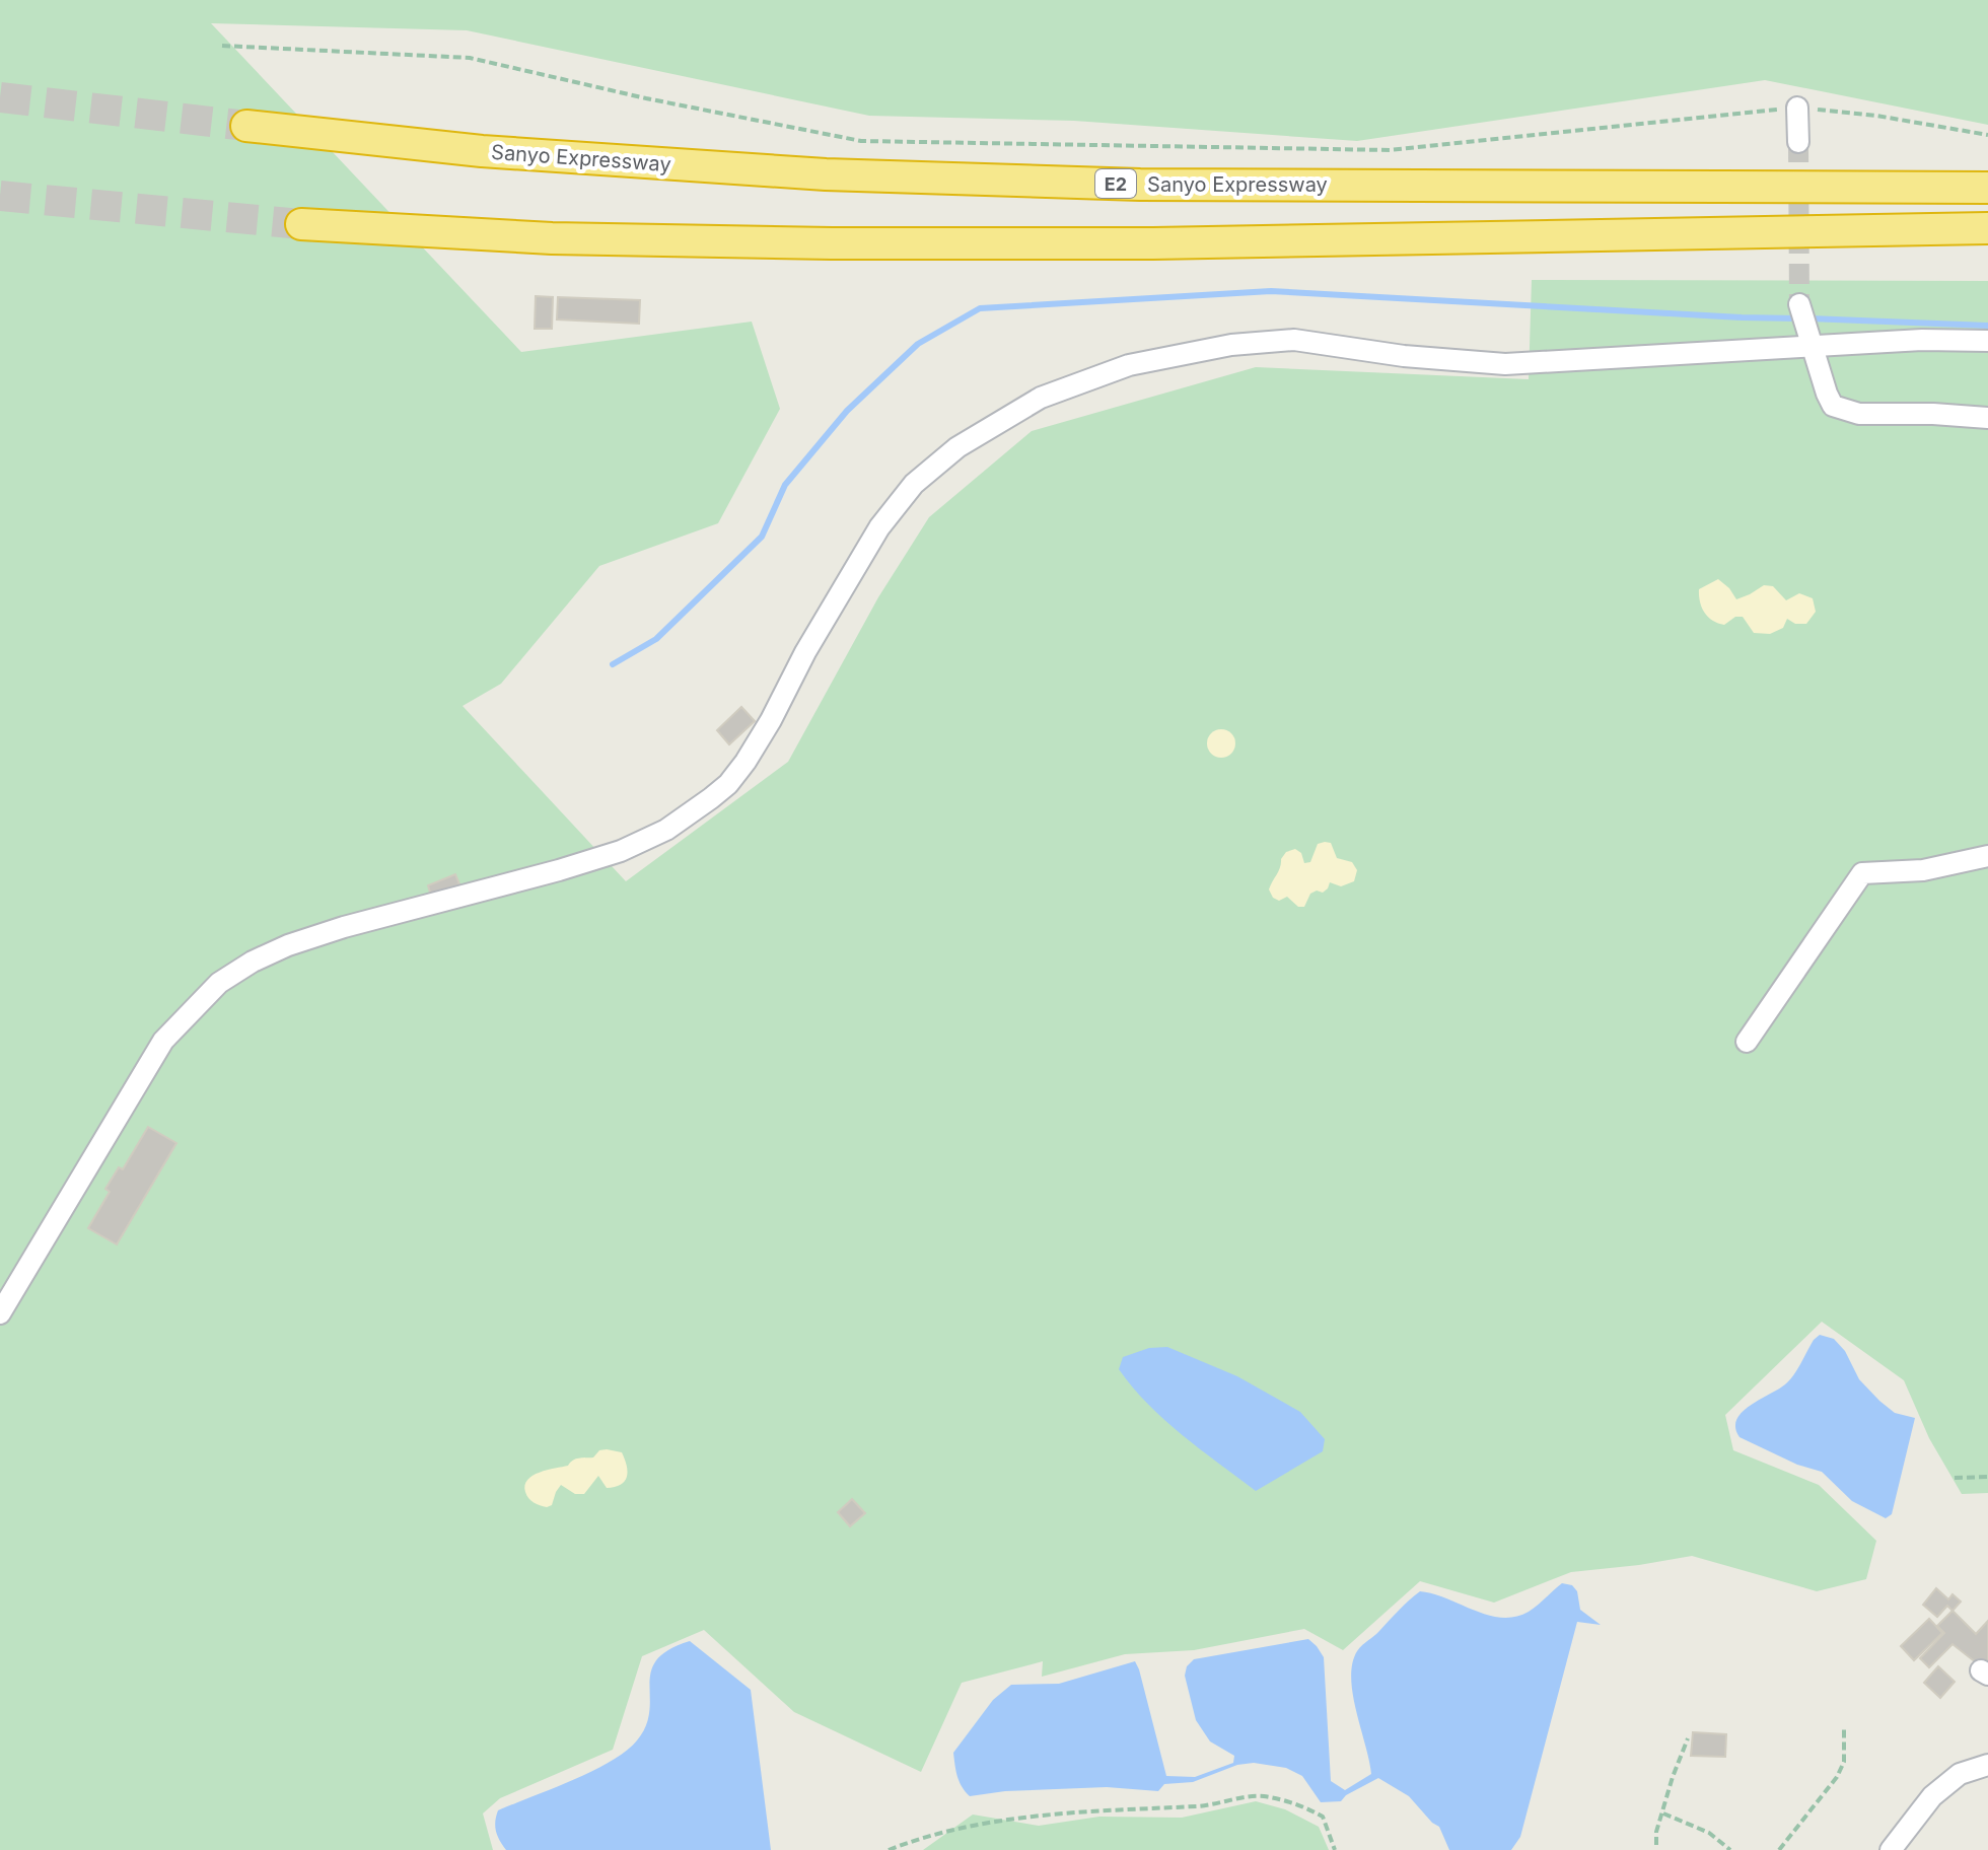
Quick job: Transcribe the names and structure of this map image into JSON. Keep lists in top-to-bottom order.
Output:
{
  "streets": {
    "highway": ["Sanyo Expressway", "E2"]
  }
}
